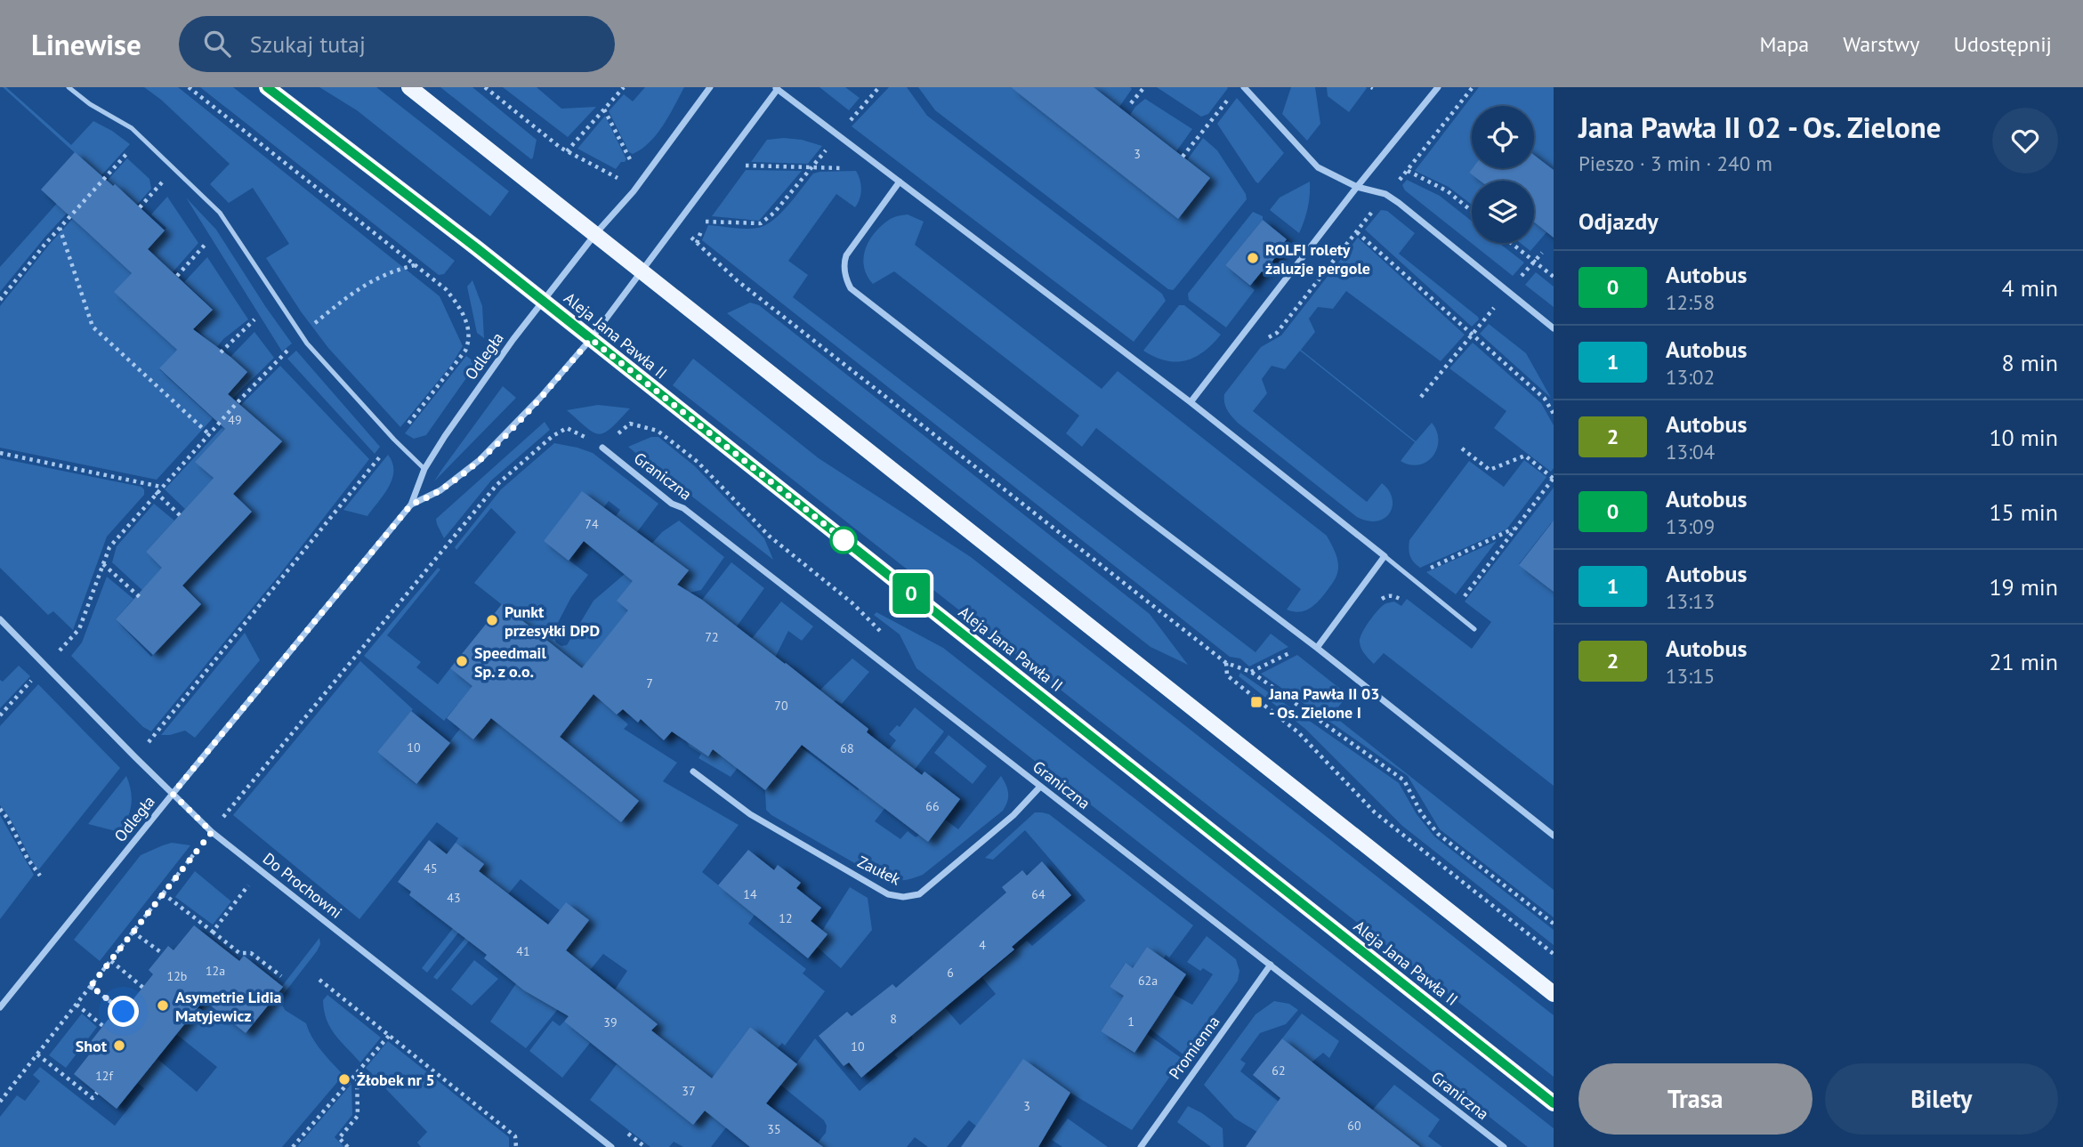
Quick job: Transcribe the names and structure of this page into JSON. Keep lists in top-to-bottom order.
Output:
{
  "streets": {
    "main road": ["Aleja Jana Pawła II"],
    "street": [
      "Odległa",
      "Graniczna",
      "Zaułek",
      "Do Prochowni",
      "Promienna"
    ]
  },
  "crossings": [
    ["Aleja Jana Pawła II", "Odległa"],
    ["Odległa", "Do Prochowni"],
    ["Graniczna", "Zaułek"],
    ["Graniczna", "Promienna"]
  ],
  "places": {
    "other": [
      "ROLFI rolety żaluzje pergole",
      "Punkt przesyłki DPD",
      "Speedmail Sp. z o.o.",
      "Asymetrie Lidia Matyjewicz",
      "Shot",
      "Żłobek nr 5"
    ],
    "transit": ["Jana Pawła II 03 - Os. Zielone I"]
  },
  "lines": ["bus line 0"],
  "house_numbers": [
    "3",
    "49",
    "74",
    "72",
    "7",
    "70",
    "10",
    "68",
    "66",
    "45",
    "14",
    "64",
    "43",
    "12",
    "4",
    "41",
    "12a",
    "6",
    "12b",
    "62a",
    "8",
    "1",
    "39",
    "10",
    "62",
    "12f",
    "37",
    "3",
    "60",
    "35"
  ],
  "page": {
    "header": "Linewise",
    "search": "Szukaj tutaj",
    "nav": ["Mapa", "Warstwy", "Udostępnij"],
    "on_map": "0",
    "heading": [
      ["Jana Pawła II 02 - Os. Zielone", "Pieszo · 3 min · 240 m"],
      "Odjazdy"
    ],
    "list": [
      {
        "mark": "0",
        "name": "Autobus",
        "note": "12:58",
        "value": "4 min"
      },
      {
        "mark": "1",
        "name": "Autobus",
        "note": "13:02",
        "value": "8 min"
      },
      {
        "mark": "2",
        "name": "Autobus",
        "note": "13:04",
        "value": "10 min"
      },
      {
        "mark": "0",
        "name": "Autobus",
        "note": "13:09",
        "value": "15 min"
      },
      {
        "mark": "1",
        "name": "Autobus",
        "note": "13:13",
        "value": "19 min"
      },
      {
        "mark": "2",
        "name": "Autobus",
        "note": "13:15",
        "value": "21 min"
      }
    ],
    "buttons": ["Trasa", "Bilety"]
  }
}
